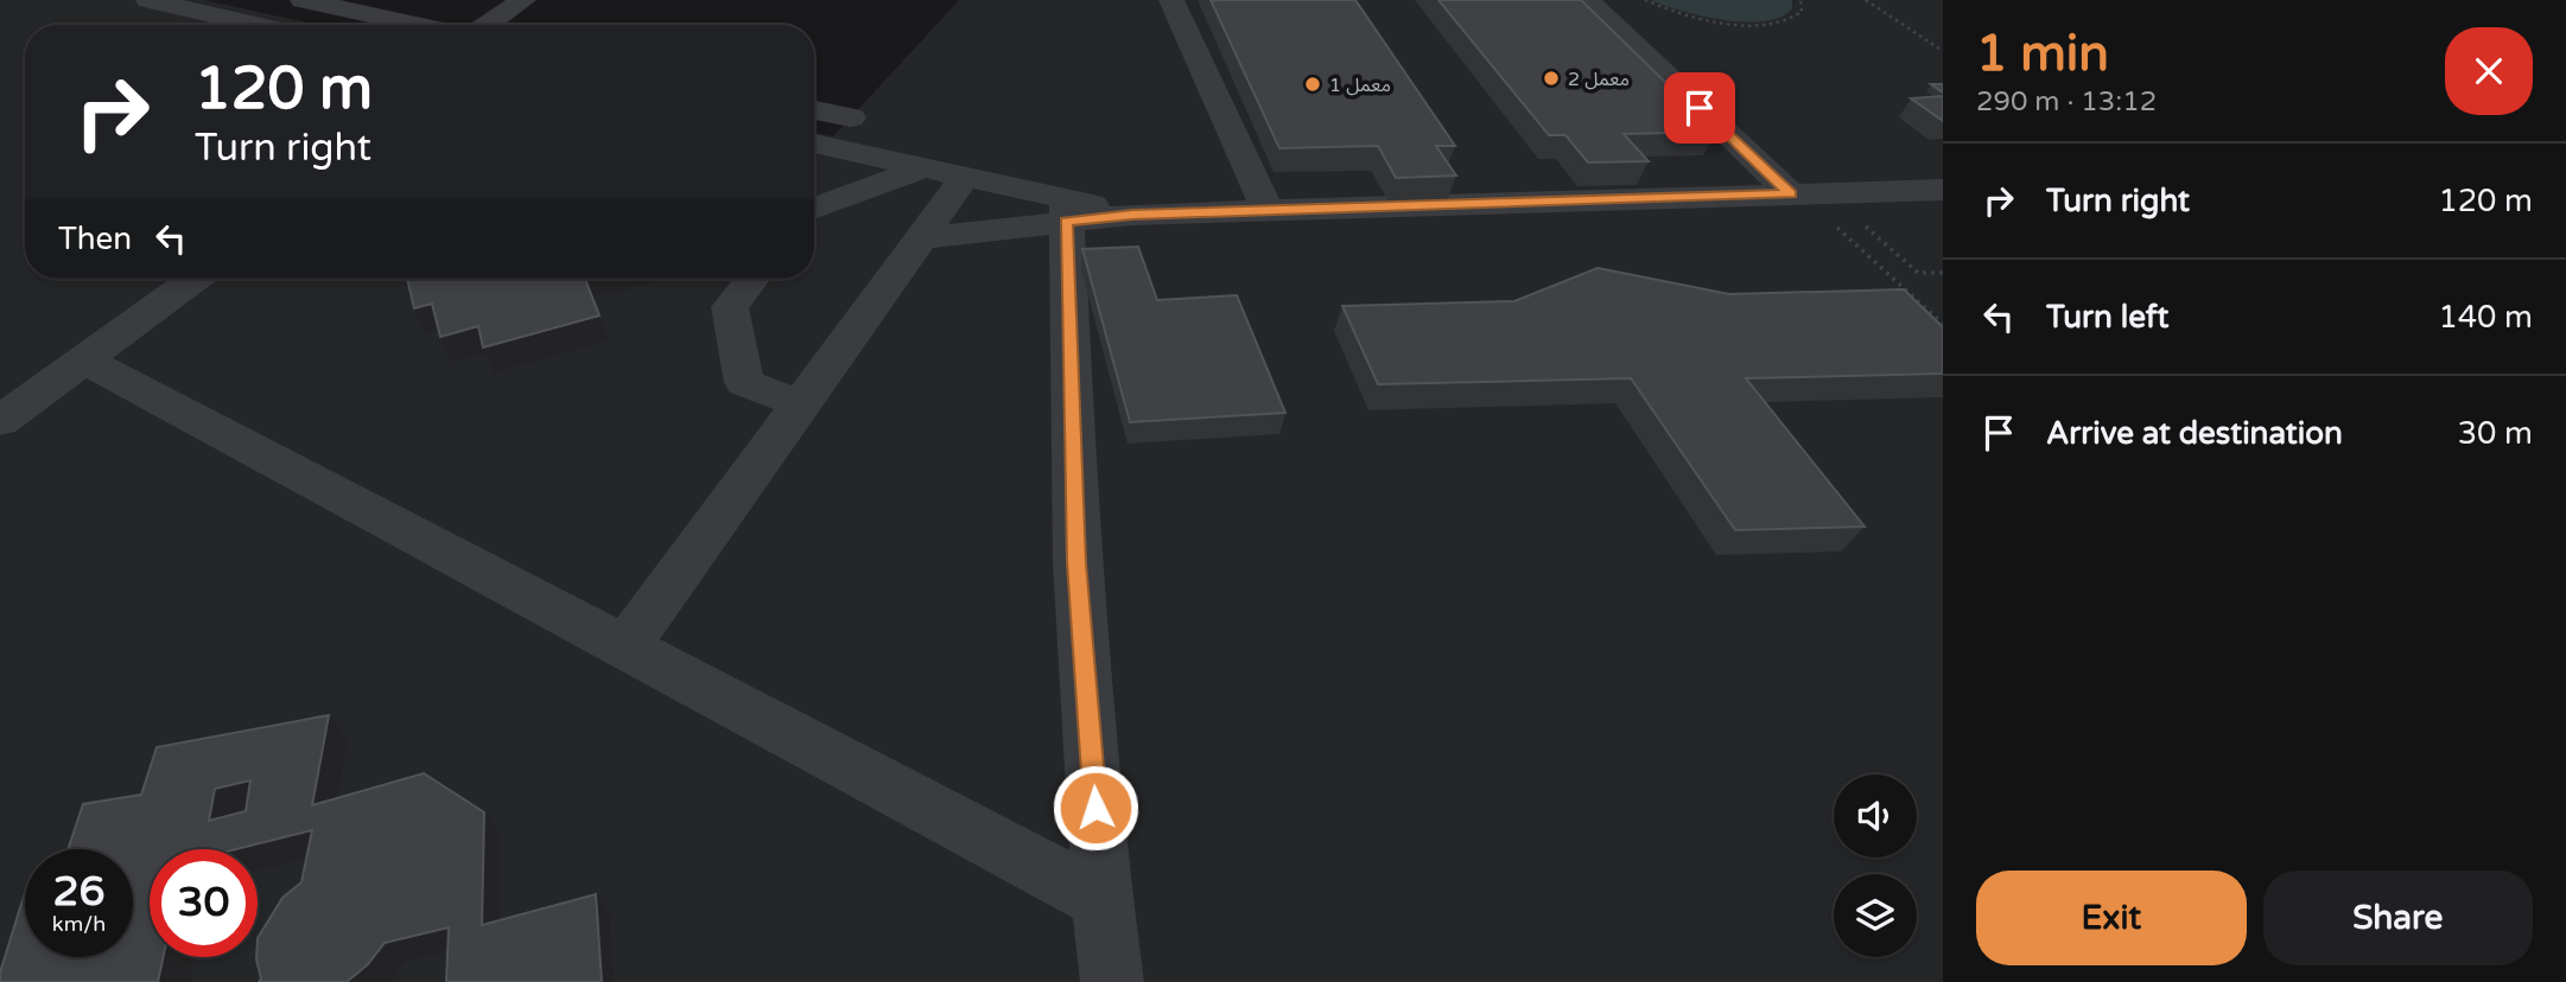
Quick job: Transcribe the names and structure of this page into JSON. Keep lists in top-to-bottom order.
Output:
{
  "places": ["معمل 2", "معمل 1"],
  "page": {
    "heading": ["1 min", "290 m · 13:12"],
    "turn": ["120 m", "Turn right"],
    "list": [
      {
        "name": "Turn right",
        "value": "120 m"
      },
      {
        "name": "Turn left",
        "value": "140 m"
      },
      {
        "name": "Arrive at destination",
        "value": "30 m"
      }
    ],
    "then": "Then",
    "speed": "26 km/h",
    "limit": "30",
    "buttons": ["Exit", "Share"]
  }
}
